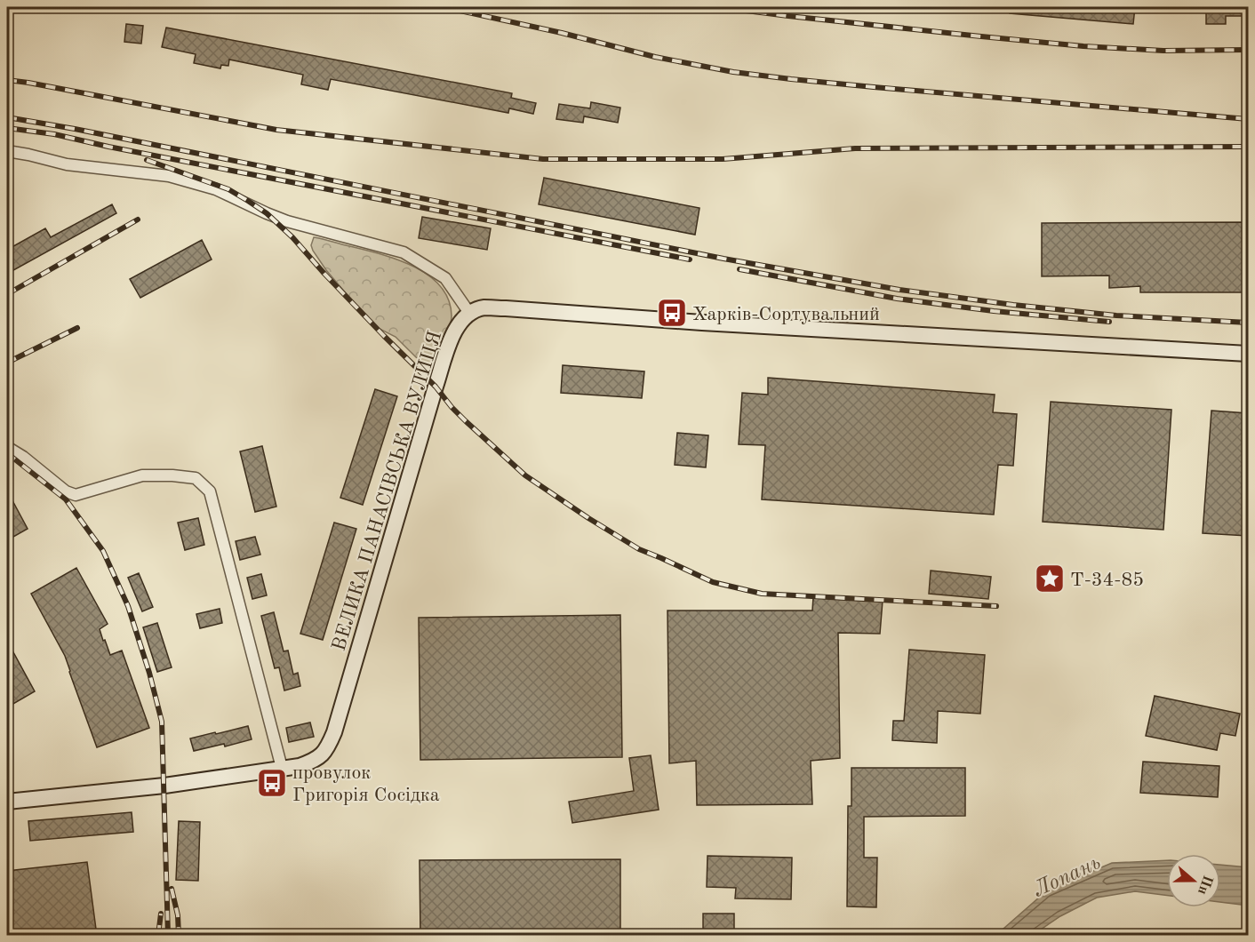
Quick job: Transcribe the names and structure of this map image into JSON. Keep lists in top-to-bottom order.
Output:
{
  "streets": {
    "street": ["ВЕЛИКА ПАНАСІВСЬКА ВУЛИЦЯ"]
  },
  "water": ["Лопань"],
  "places": {
    "bus stop": ["Харків-Сортувальний", "провулок Григорія Сосідка"],
    "place": ["Т-34-85"]
  },
  "north": "right"
}
